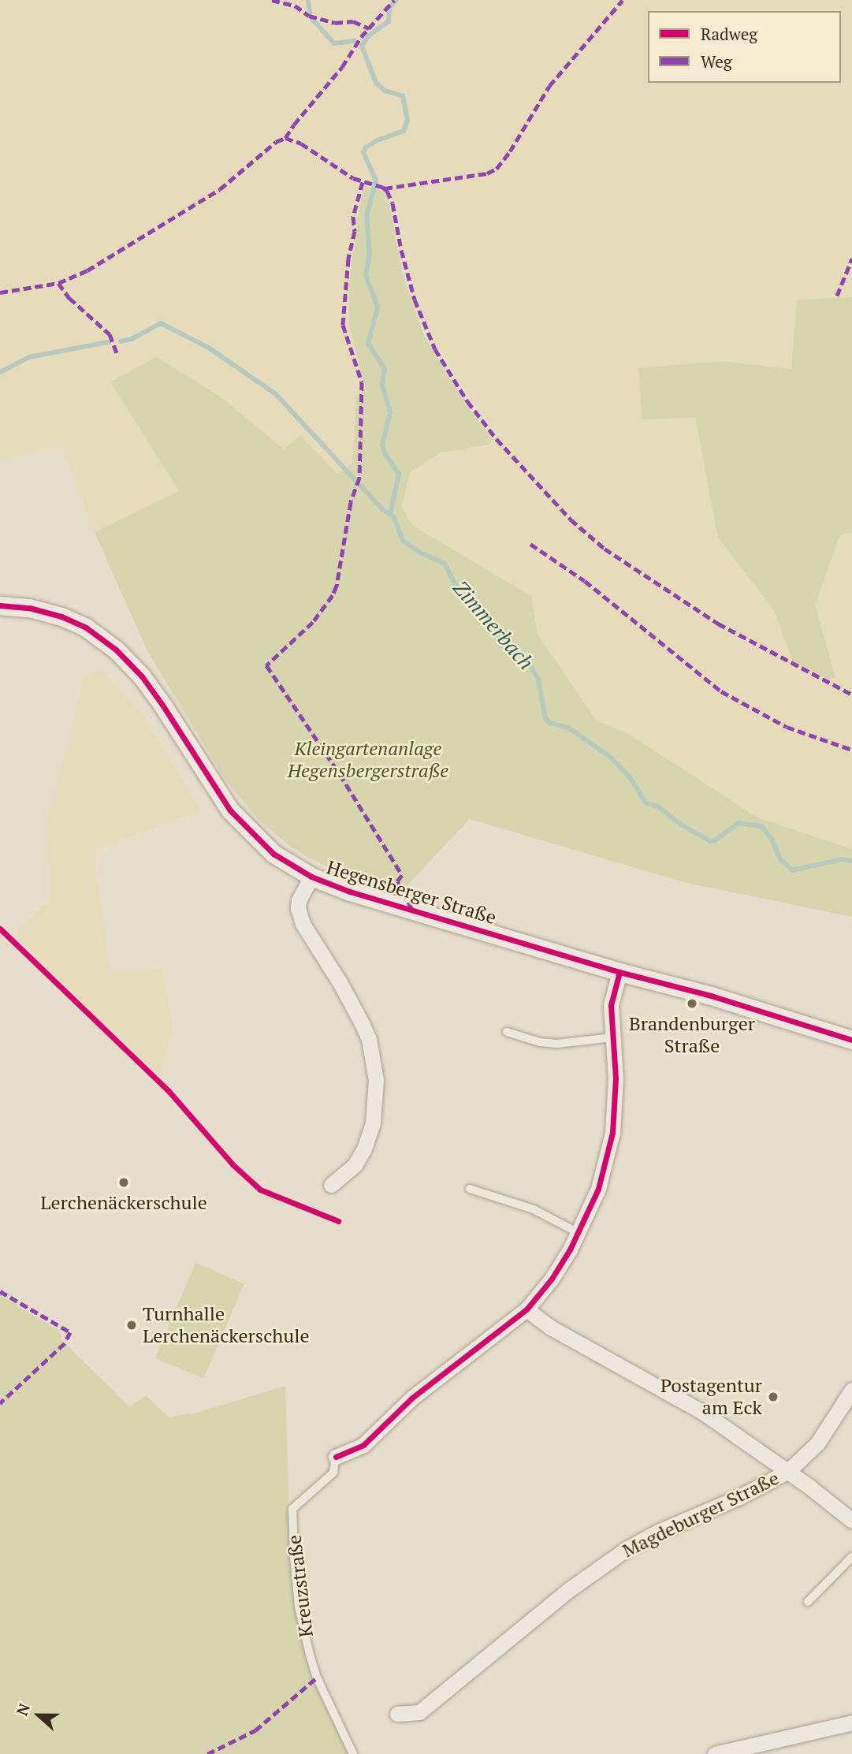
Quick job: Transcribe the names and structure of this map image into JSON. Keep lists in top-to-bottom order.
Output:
{
  "streets": {
    "street": ["Hegensberger Straße", "Magdeburger Straße"],
    "lane": ["Kreuzstraße"]
  },
  "water": ["Zimmerbach"],
  "parks": ["Kleingartenanlage Hegensbergerstraße"],
  "places": [
    "Brandenburger Straße",
    "Lerchenäckerschule",
    "Turnhalle Lerchenäckerschule",
    "Postagentur am Eck"
  ],
  "legend": ["Radweg", "Weg"],
  "north": "left"
}
